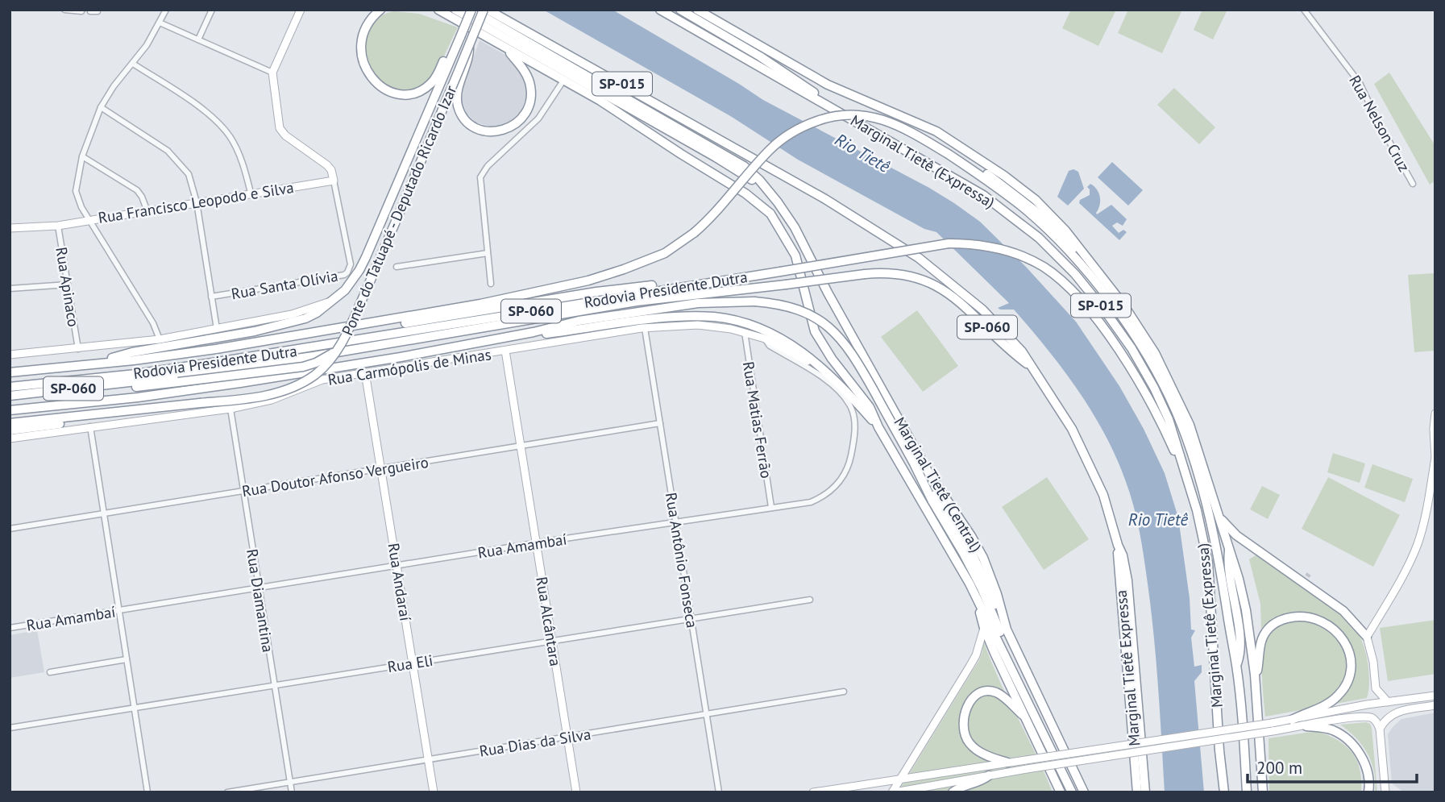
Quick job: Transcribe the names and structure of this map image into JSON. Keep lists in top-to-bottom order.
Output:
{
  "streets": {
    "highway": [
      "SP-015",
      "Marginal Tietê (Expressa)",
      "Ponte do Tatuapé - Deputado Ricardo Izar",
      "Rodovia Presidente Dutra",
      "SP-060",
      "Marginal Tietê (Central)",
      "Marginal Tietê Expressa"
    ],
    "main road": [
      "Rua Francisco Leopodo e Silva",
      "Rua Carmópolis de Minas",
      "Rua Amambaí",
      "Rua Andaraí",
      "Rua Alcântara"
    ],
    "street": [
      "Rua Nelson Cruz",
      "Rua Santa Olívia",
      "Rua Apinaco",
      "Rua Matias Ferrão",
      "Rua Doutor Afonso Vergueiro",
      "Rua Antônio Fonseca",
      "Rua Diamantina",
      "Rua Eli",
      "Rua Dias da Silva"
    ]
  },
  "crossings": [
    ["SP-015", "Rodovia Presidente Dutra"],
    ["SP-015", "Marginal Tietê Expressa"],
    ["Marginal Tietê (Expressa)", "Rodovia Presidente Dutra"],
    ["Rua Francisco Leopodo e Silva", "Rua Santa Olívia"],
    ["Rua Francisco Leopodo e Silva", "Rua Apinaco"],
    ["Ponte do Tatuapé - Deputado Ricardo Izar", "Rodovia Presidente Dutra"],
    ["Rua Carmópolis de Minas", "Rua Matias Ferrão"],
    ["Rua Carmópolis de Minas", "Rua Amambaí"],
    ["Rua Carmópolis de Minas", "Rua Antônio Fonseca"],
    ["Rua Carmópolis de Minas", "Rua Andaraí"],
    ["Rua Carmópolis de Minas", "Rua Diamantina"],
    ["Rua Carmópolis de Minas", "Rua Alcântara"],
    ["Rua Matias Ferrão", "Rua Amambaí"],
    ["Rua Doutor Afonso Vergueiro", "Rua Antônio Fonseca"],
    ["Rua Doutor Afonso Vergueiro", "Rua Andaraí"],
    ["Rua Doutor Afonso Vergueiro", "Rua Diamantina"],
    ["Rua Doutor Afonso Vergueiro", "Rua Alcântara"],
    ["Rua Amambaí", "Rua Antônio Fonseca"],
    ["Rua Amambaí", "Rua Andaraí"],
    ["Rua Amambaí", "Rua Diamantina"],
    ["Rua Amambaí", "Rua Alcântara"],
    ["Rua Antônio Fonseca", "Rua Eli"],
    ["Rua Antônio Fonseca", "Rua Dias da Silva"],
    ["Rua Andaraí", "Rua Eli"],
    ["Rua Andaraí", "Rua Dias da Silva"],
    ["Rua Diamantina", "Rua Eli"],
    ["Rua Diamantina", "Rua Dias da Silva"],
    ["Rua Alcântara", "Rua Eli"],
    ["Rua Alcântara", "Rua Dias da Silva"]
  ],
  "water": ["Rio Tietê"],
  "scale_bar": "200 m"
}
